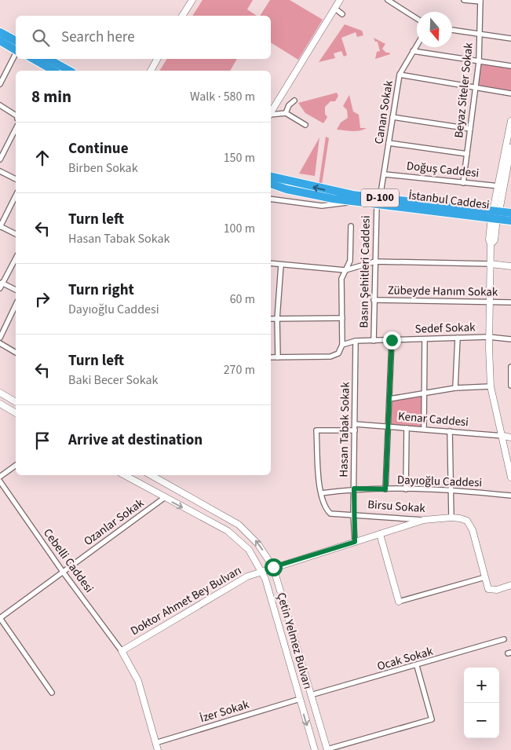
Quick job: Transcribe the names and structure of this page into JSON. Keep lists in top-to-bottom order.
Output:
{
  "streets": {
    "highway": ["D-100", "İstanbul Caddesi"],
    "street": [
      "Beyaz Siteler Sokak",
      "Canan Sokak",
      "Doğuş Caddesi",
      "Basın Şehitleri Caddesi",
      "Zübeyde Hanım Sokak",
      "Sedef Sokak",
      "Kenar Caddesi",
      "Hasan Tabak Sokak",
      "Dayıoğlu Caddesi",
      "Birsu Sokak",
      "Ozanlar Sokak",
      "Cebelli Caddesi",
      "Doktor Ahmet Bey Bulvarı",
      "Çetin Yelmez Bulvarı",
      "Ocak Sokak",
      "İzer Sokak"
    ]
  },
  "crossings": [
    ["Beyaz Siteler Sokak", "Doğuş Caddesi"],
    ["Canan Sokak", "Doğuş Caddesi"],
    ["Canan Sokak", "İstanbul Caddesi"],
    ["Canan Sokak", "Basın Şehitleri Caddesi"],
    ["İstanbul Caddesi", "Basın Şehitleri Caddesi"],
    ["Basın Şehitleri Caddesi", "Zübeyde Hanım Sokak"],
    ["Basın Şehitleri Caddesi", "Sedef Sokak"],
    ["Sedef Sokak", "Hasan Tabak Sokak"],
    ["Kenar Caddesi", "Hasan Tabak Sokak"],
    ["Hasan Tabak Sokak", "Dayıoğlu Caddesi"],
    ["Hasan Tabak Sokak", "Birsu Sokak"],
    ["Hasan Tabak Sokak", "Doktor Ahmet Bey Bulvarı"],
    ["Dayıoğlu Caddesi", "Birsu Sokak"],
    ["Birsu Sokak", "Doktor Ahmet Bey Bulvarı"],
    ["Ozanlar Sokak", "Cebelli Caddesi"],
    ["Ozanlar Sokak", "Çetin Yelmez Bulvarı"],
    ["Cebelli Caddesi", "Doktor Ahmet Bey Bulvarı"],
    ["Doktor Ahmet Bey Bulvarı", "Çetin Yelmez Bulvarı"],
    ["Çetin Yelmez Bulvarı", "Ocak Sokak"],
    ["Çetin Yelmez Bulvarı", "İzer Sokak"]
  ],
  "north": "bottom",
  "page": {
    "search": "Search here",
    "heading": ["8 min", "Walk · 580 m"],
    "list": [
      ["Continue", "Birben Sokak", "150 m"],
      ["Turn left", "Hasan Tabak Sokak", "100 m"],
      ["Turn right", "Dayıoğlu Caddesi", "60 m"],
      ["Turn left", "Baki Becer Sokak", "270 m"],
      "Arrive at destination"
    ],
    "map_buttons": ["+", "−"]
  }
}
